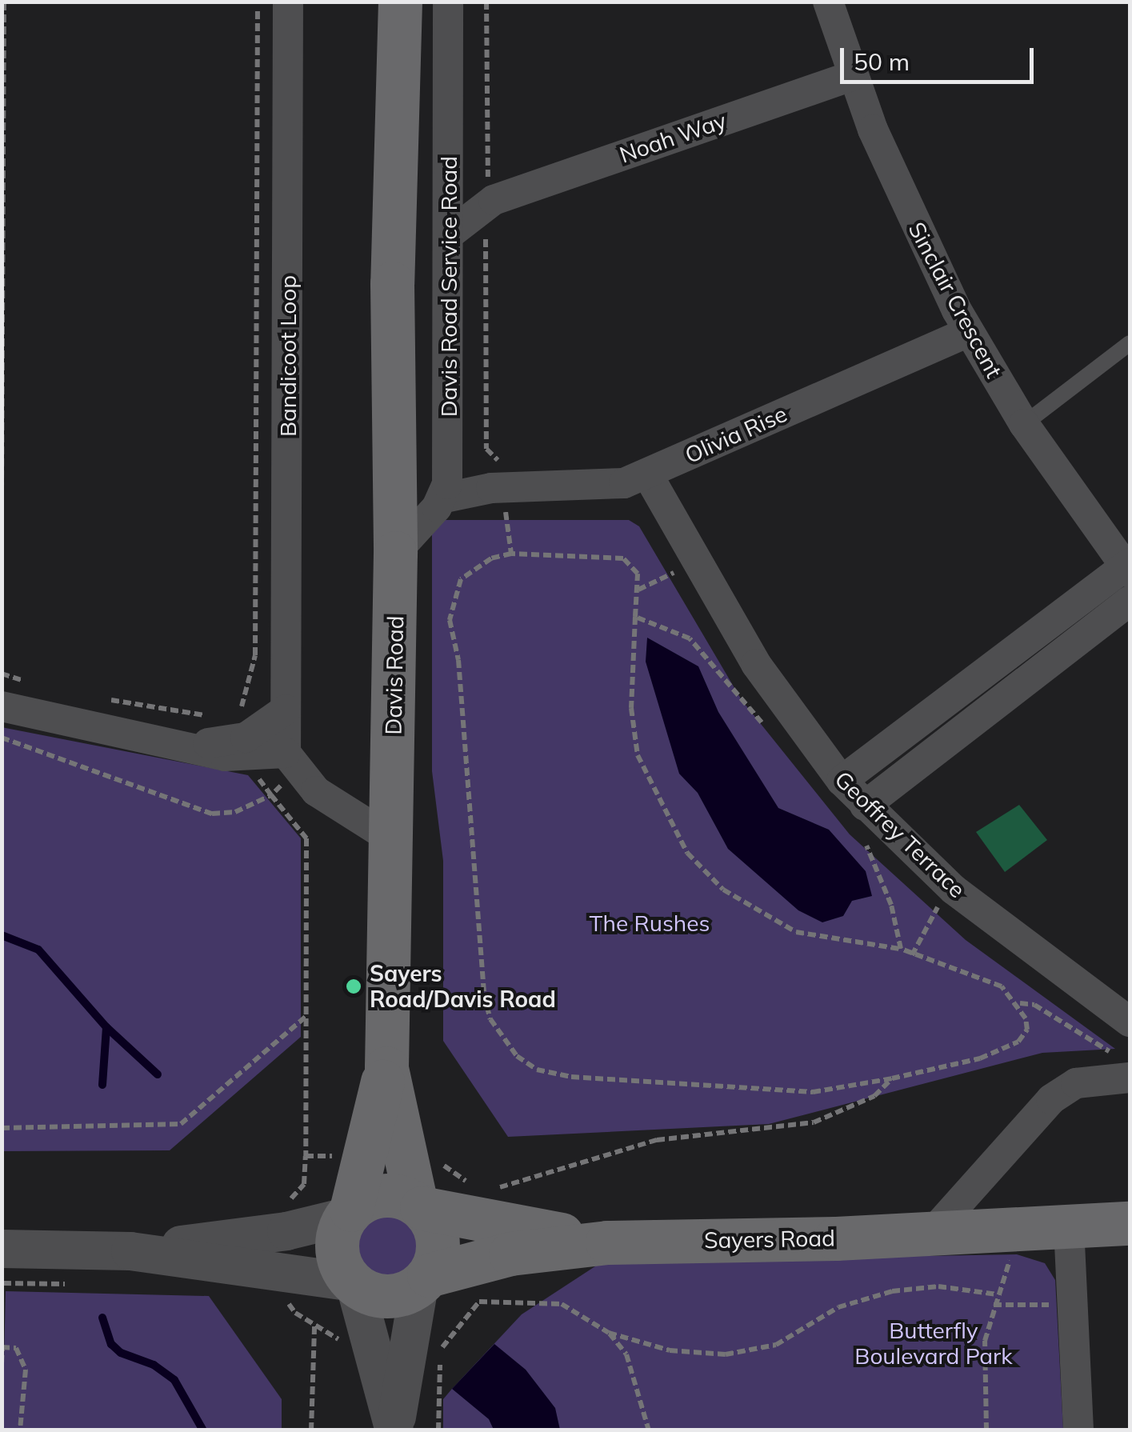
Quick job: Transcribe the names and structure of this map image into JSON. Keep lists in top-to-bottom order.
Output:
{
  "streets": {
    "main road": ["Davis Road", "Sayers Road"],
    "street": [
      "Noah Way",
      "Davis Road Service Road",
      "Sinclair Crescent",
      "Bandicoot Loop",
      "Olivia Rise",
      "Geoffrey Terrace"
    ]
  },
  "crossings": [
    ["Noah Way", "Davis Road Service Road"],
    ["Noah Way", "Sinclair Crescent"],
    ["Davis Road Service Road", "Olivia Rise"],
    ["Davis Road Service Road", "Davis Road"],
    ["Sinclair Crescent", "Olivia Rise"],
    ["Olivia Rise", "Geoffrey Terrace"],
    ["Davis Road", "Sayers Road"]
  ],
  "parks": ["The Rushes", "Butterfly Boulevard Park"],
  "places": ["Sayers Road/Davis Road"],
  "scale_bar": "50 m"
}
